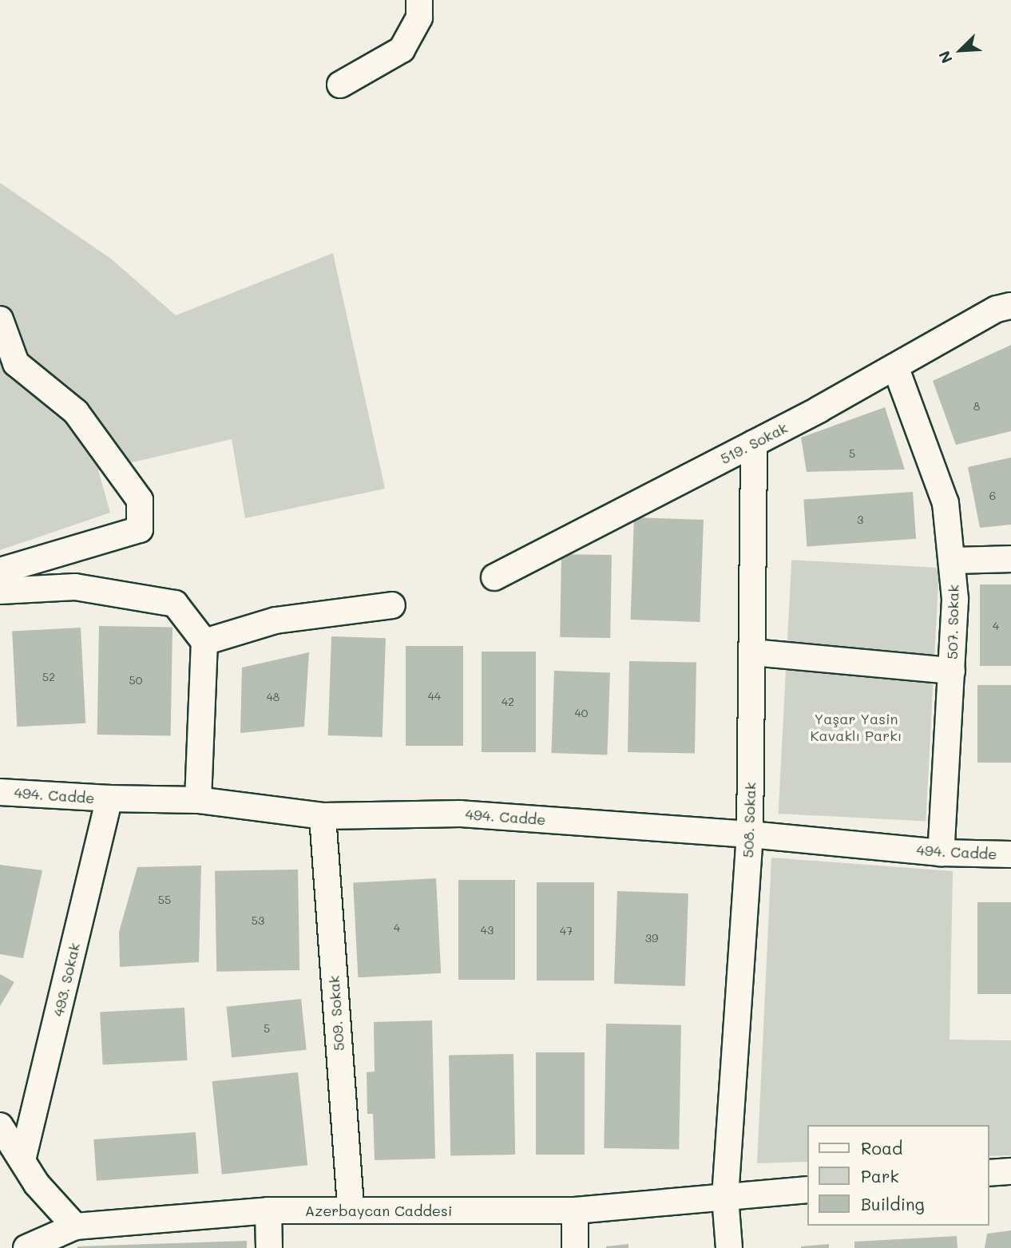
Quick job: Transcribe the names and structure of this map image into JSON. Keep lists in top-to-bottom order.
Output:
{
  "streets": {
    "street": [
      "519. Sokak",
      "507. Sokak",
      "494. Cadde",
      "508. Sokak",
      "493. Sokak",
      "509. Sokak",
      "Azerbaycan Caddesi"
    ]
  },
  "crossings": [
    ["519. Sokak", "507. Sokak"],
    ["519. Sokak", "508. Sokak"],
    ["507. Sokak", "494. Cadde"],
    ["494. Cadde", "508. Sokak"],
    ["494. Cadde", "493. Sokak"],
    ["494. Cadde", "509. Sokak"],
    ["508. Sokak", "Azerbaycan Caddesi"],
    ["509. Sokak", "Azerbaycan Caddesi"]
  ],
  "parks": ["Yaşar Yasin Kavaklı Parkı"],
  "house_numbers": [
    "8",
    "5",
    "6",
    "3",
    "4",
    "52",
    "50",
    "44",
    "48",
    "42",
    "40",
    "55",
    "53",
    "4",
    "43",
    "47",
    "39",
    "5"
  ],
  "legend": ["Road", "Park", "Building"],
  "north": "bottom left"
}
